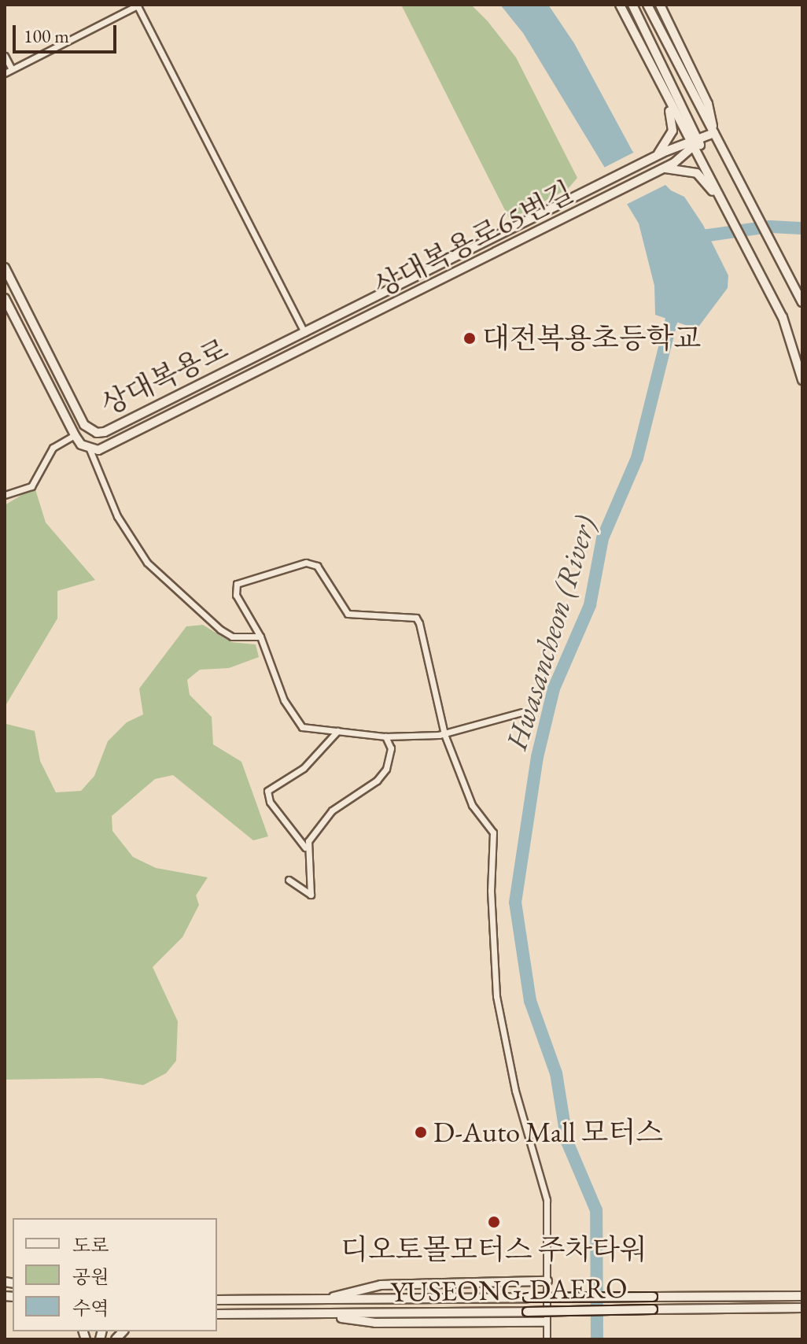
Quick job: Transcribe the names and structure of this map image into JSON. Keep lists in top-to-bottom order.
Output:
{
  "streets": {
    "street": ["상대복용로65번길", "상대복용로", "YUSEONG-DAERO"]
  },
  "crossings": [
    ["상대복용로65번길", "상대복용로"]
  ],
  "water": ["Hwasancheon (River)"],
  "places": ["대전복용초등학교", "D-Auto Mall 모터스", "디오토몰모터스 주차타워"],
  "legend": ["도로", "공원", "수역"],
  "scale_bar": "100 m"
}
